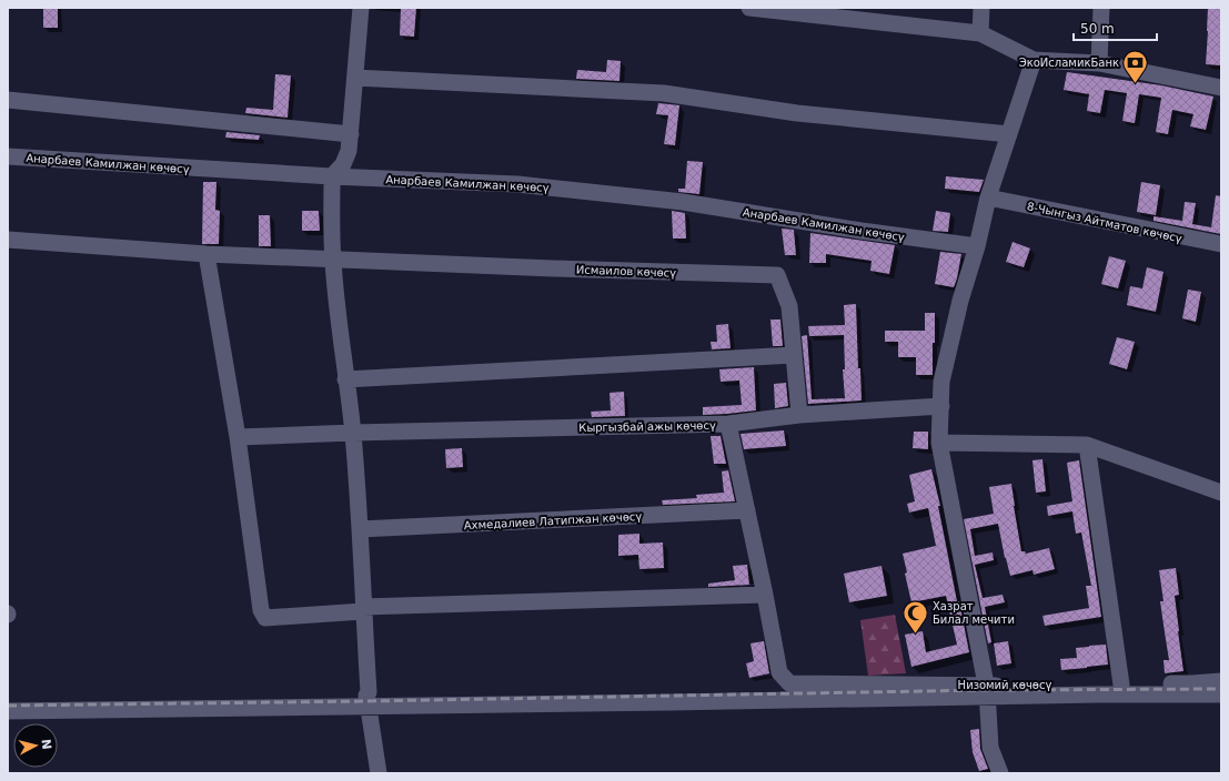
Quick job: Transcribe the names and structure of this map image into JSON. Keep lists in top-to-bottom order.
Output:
{
  "streets": {
    "street": [
      "Анарбаев Камилжан көчөсү",
      "8-Чынгыз Айтматов көчөсү",
      "Исмаилов көчөсү",
      "Кыргызбай ажы көчөсү",
      "Ахмедалиев Латипжан көчөсү",
      "Низомий көчөсү"
    ]
  },
  "crossings": [
    ["Исмаилов көчөсү", "Кыргызбай ажы көчөсү"]
  ],
  "places": {
    "bank": ["ЭкоИсламикБанк"],
    "mosque": ["Хазрат Билал мечити"]
  },
  "scale_bar": "50 m",
  "north": "right"
}
